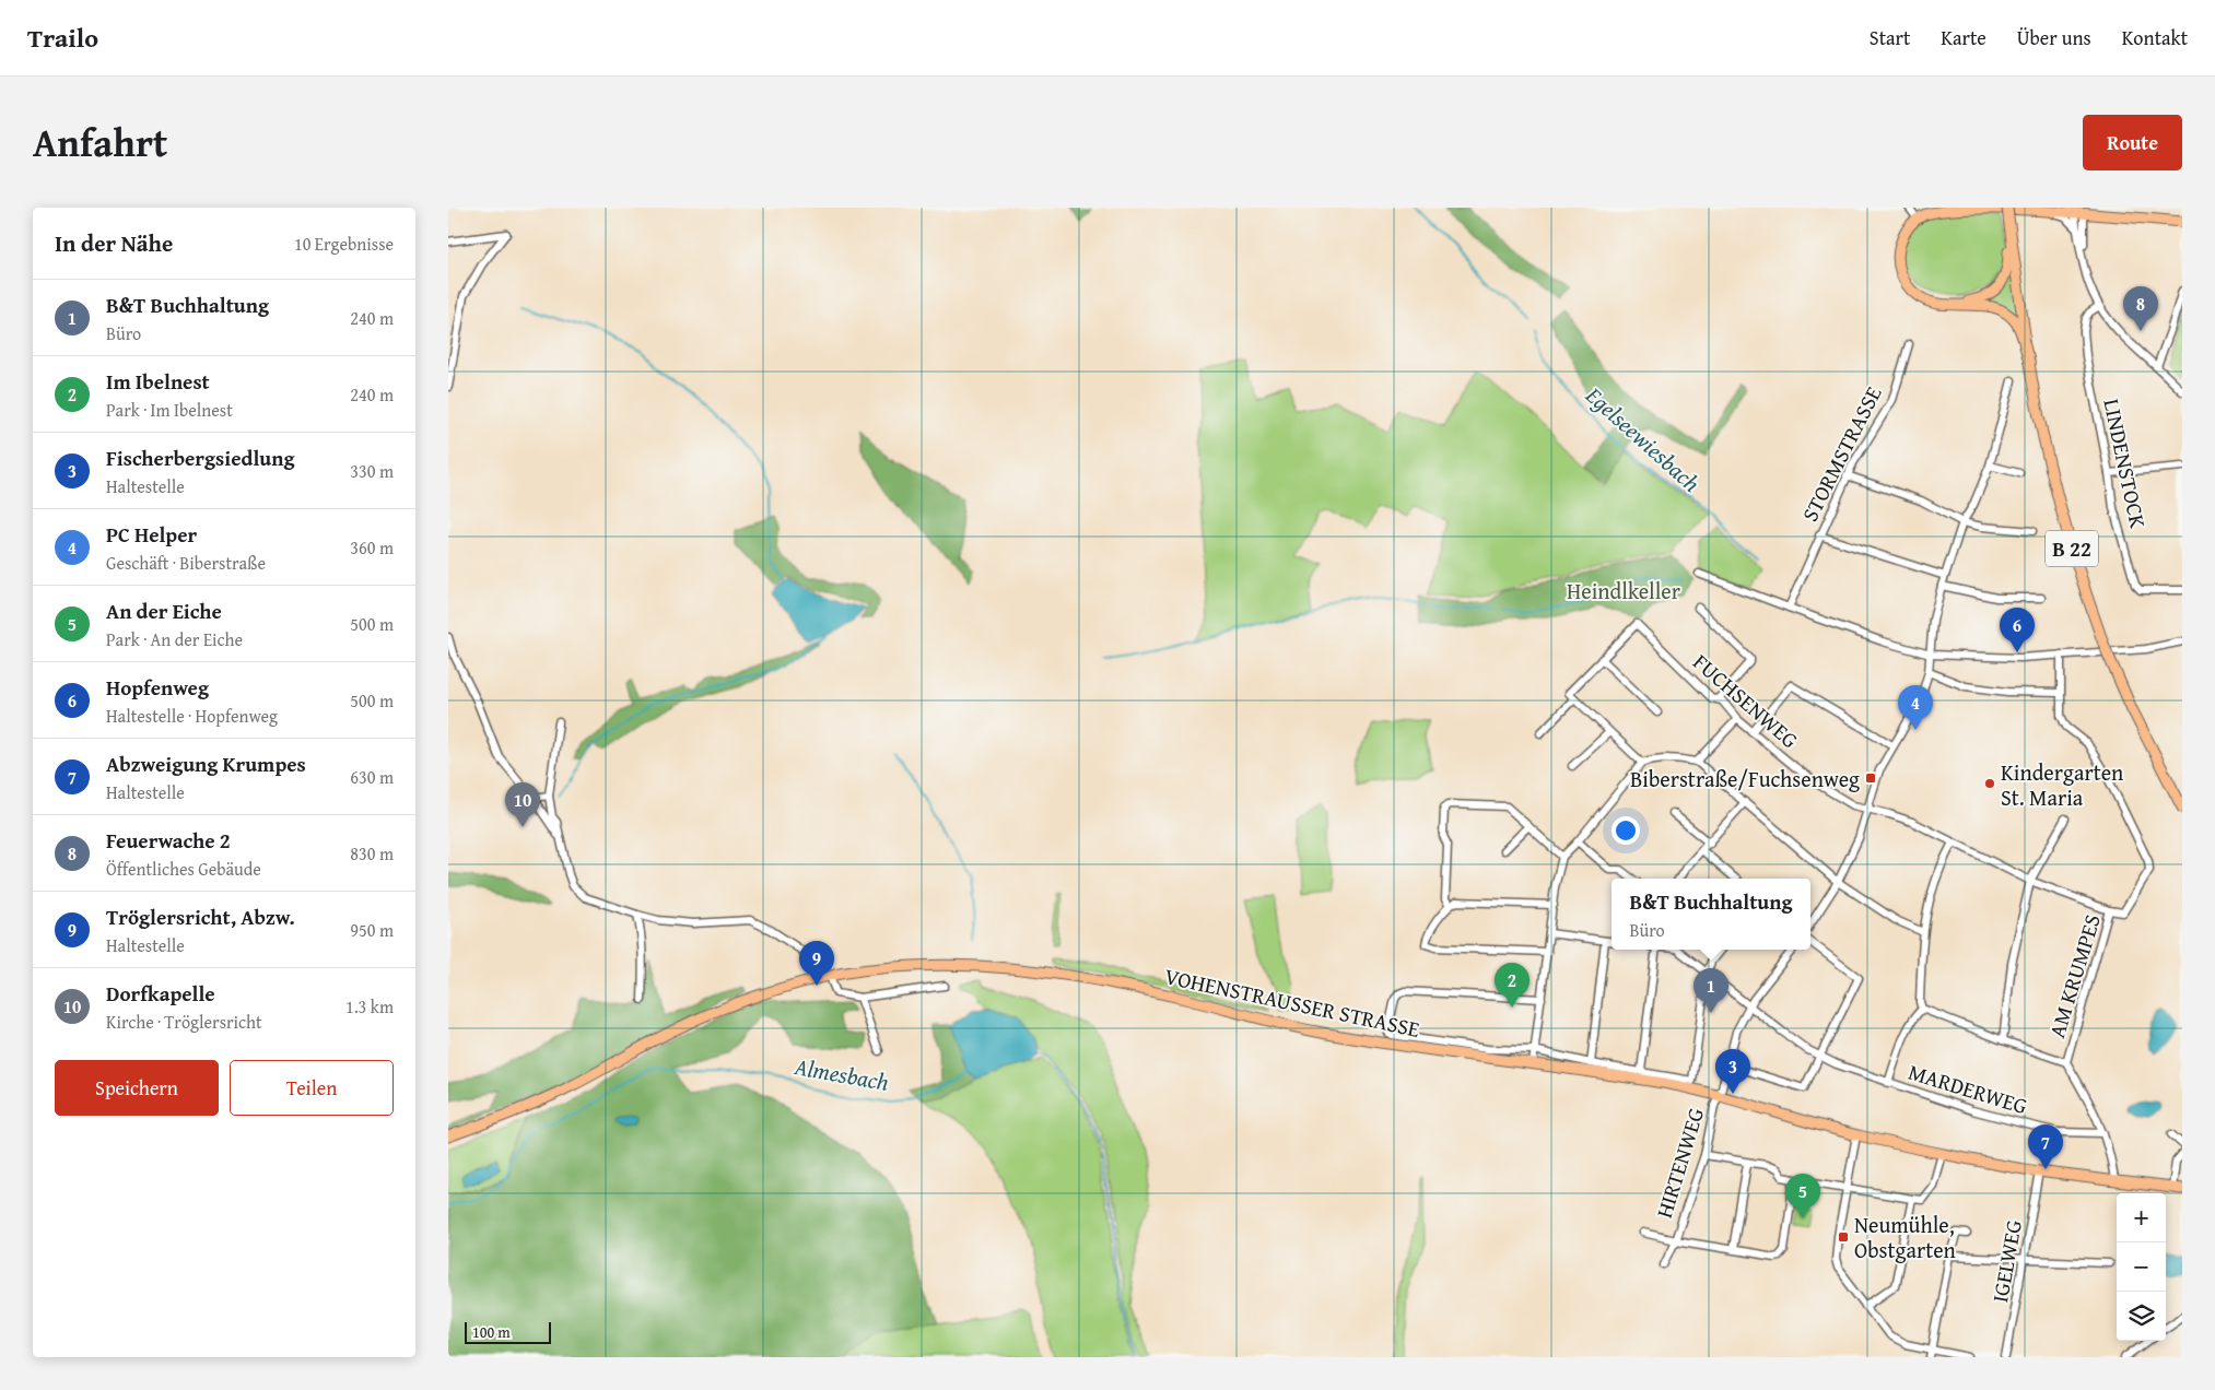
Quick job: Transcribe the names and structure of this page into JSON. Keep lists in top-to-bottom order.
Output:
{
  "streets": {
    "main road": ["B 22", "VOHENSTRAUSSER STRASSE"],
    "street": [
      "STORMSTRASSE",
      "LINDENSTOCK",
      "FUCHSENWEG",
      "AM KRUMPES",
      "MARDERWEG",
      "HIRTENWEG",
      "IGELWEG"
    ]
  },
  "crossings": [
    ["FUCHSENWEG", "AM KRUMPES"],
    ["AM KRUMPES", "VOHENSTRAUSSER STRASSE"],
    ["AM KRUMPES", "MARDERWEG"],
    ["VOHENSTRAUSSER STRASSE", "MARDERWEG"],
    ["VOHENSTRAUSSER STRASSE", "HIRTENWEG"],
    ["VOHENSTRAUSSER STRASSE", "IGELWEG"],
    ["MARDERWEG", "HIRTENWEG"]
  ],
  "water": ["Egelseewiesbach", "Almesbach"],
  "parks": ["Heindlkeller"],
  "places": {
    "transit": ["Biberstraße/Fuchsenweg", "Neumühle, Obstgarten"],
    "other": ["Kindergarten St. Maria"]
  },
  "scale_bar": "100 m",
  "page": {
    "header": "Trailo",
    "nav": [
      "Start",
      "Karte",
      "Über uns",
      "Kontakt"
    ],
    "title": "Anfahrt",
    "buttons": [
      "Route",
      ["Speichern", "Teilen"]
    ],
    "heading": ["In der Nähe", "10 Ergebnisse"],
    "list": [
      {
        "mark": "1",
        "name": "B&T Buchhaltung",
        "note": "Büro",
        "value": "240 m"
      },
      {
        "mark": "2",
        "name": "Im Ibelnest",
        "note": "Park · Im Ibelnest",
        "value": "240 m"
      },
      {
        "mark": "3",
        "name": "Fischerbergsiedlung",
        "note": "Haltestelle",
        "value": "330 m"
      },
      {
        "mark": "4",
        "name": "PC Helper",
        "note": "Geschäft · Biberstraße",
        "value": "360 m"
      },
      {
        "mark": "5",
        "name": "An der Eiche",
        "note": "Park · An der Eiche",
        "value": "500 m"
      },
      {
        "mark": "6",
        "name": "Hopfenweg",
        "note": "Haltestelle · Hopfenweg",
        "value": "500 m"
      },
      {
        "mark": "7",
        "name": "Abzweigung Krumpes",
        "note": "Haltestelle",
        "value": "630 m"
      },
      {
        "mark": "8",
        "name": "Feuerwache 2",
        "note": "Öffentliches Gebäude",
        "value": "830 m"
      },
      {
        "mark": "9",
        "name": "Tröglersricht, Abzw.",
        "note": "Haltestelle",
        "value": "950 m"
      },
      {
        "mark": "10",
        "name": "Dorfkapelle",
        "note": "Kirche · Tröglersricht",
        "value": "1.3 km"
      }
    ],
    "pins": [
      "8",
      "6",
      "4",
      "10",
      "9",
      "2",
      "1",
      "3",
      "7",
      "5"
    ],
    "popup": ["B&T Buchhaltung", "Büro"],
    "map_buttons": ["+", "−"],
    "scale": "100 m"
  }
}
